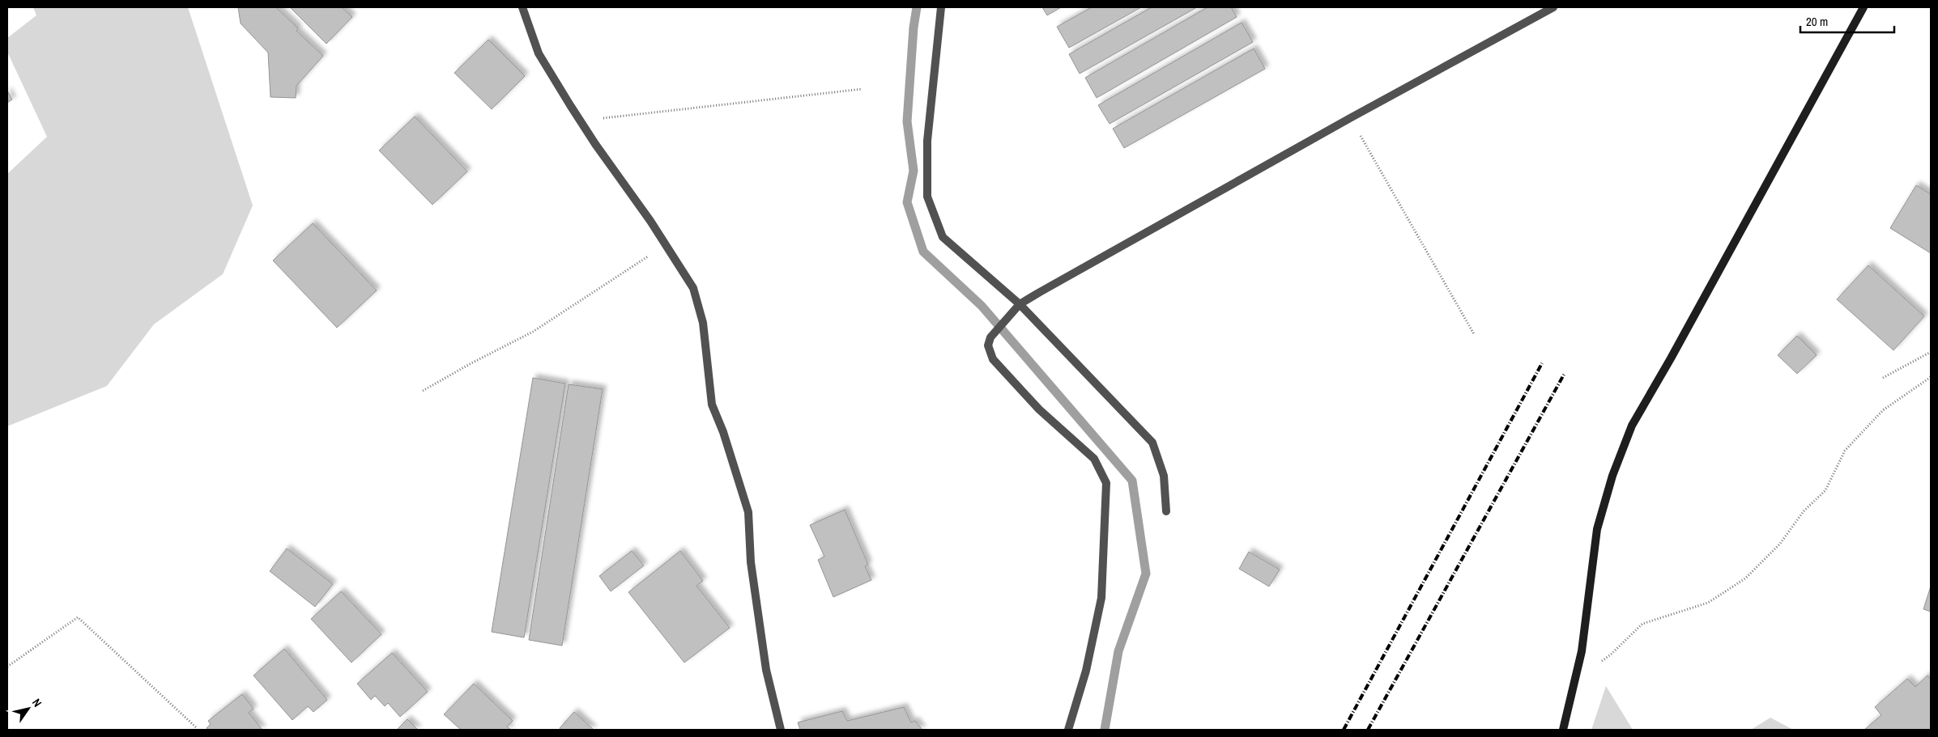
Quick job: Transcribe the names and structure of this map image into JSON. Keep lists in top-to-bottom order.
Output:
{
  "scale_bar": "20 m",
  "north": "top right"
}
